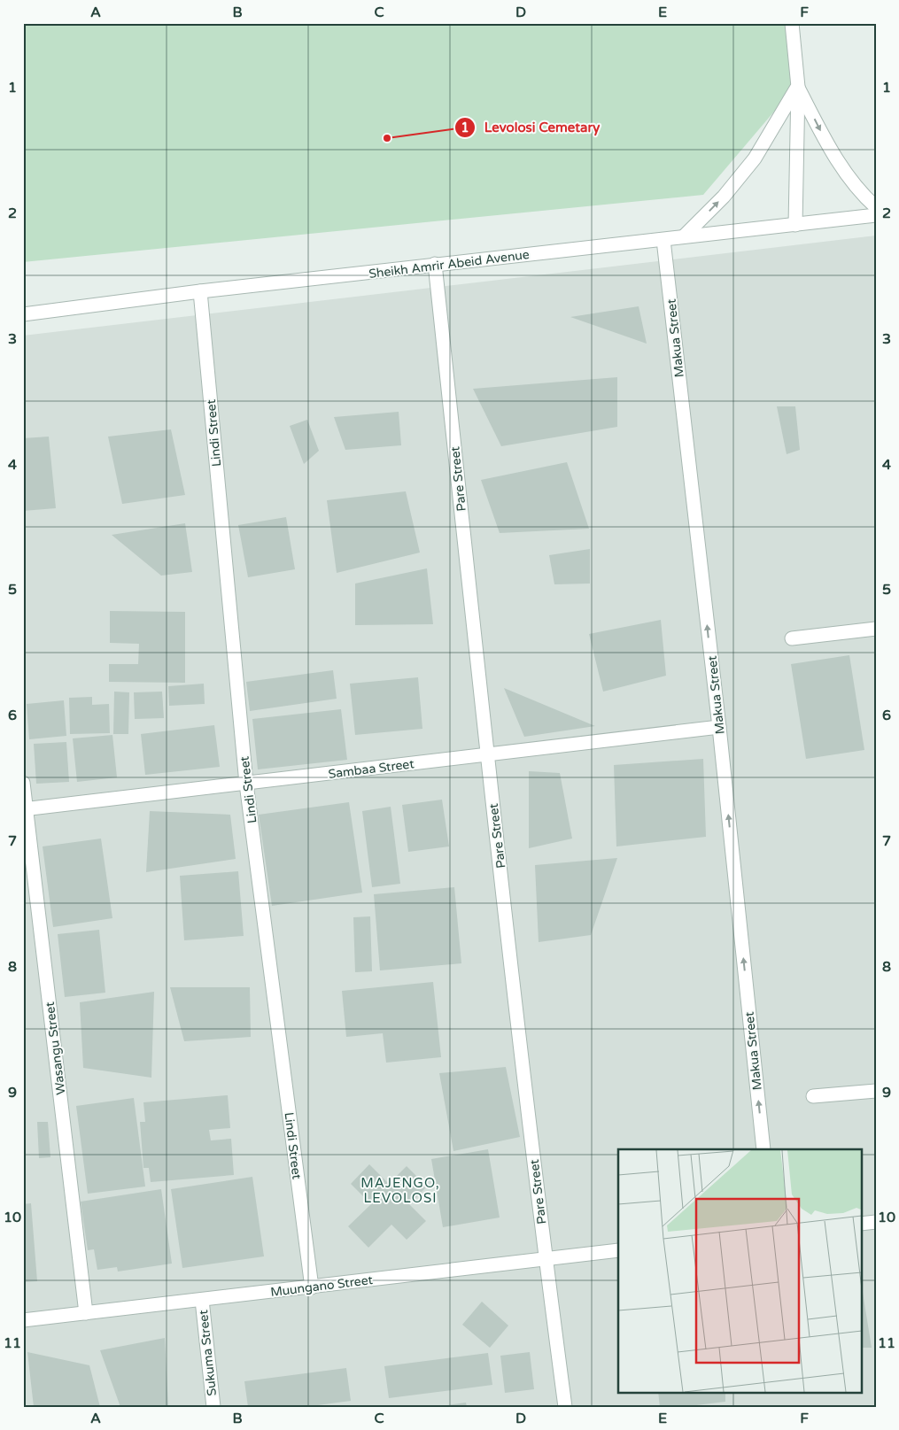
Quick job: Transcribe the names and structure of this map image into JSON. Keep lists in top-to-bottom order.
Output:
{
  "streets": {
    "street": [
      "Sheikh Amrir Abeid Avenue",
      "Makua Street",
      "Lindi Street",
      "Pare Street",
      "Sambaa Street",
      "Wasangu Street",
      "Muungano Street",
      "Sukuma Street"
    ]
  },
  "crossings": [
    ["Sheikh Amrir Abeid Avenue", "Makua Street"],
    ["Sheikh Amrir Abeid Avenue", "Lindi Street"],
    ["Sheikh Amrir Abeid Avenue", "Pare Street"],
    ["Makua Street", "Sambaa Street"],
    ["Lindi Street", "Sambaa Street"],
    ["Lindi Street", "Muungano Street"],
    ["Pare Street", "Sambaa Street"],
    ["Pare Street", "Muungano Street"],
    ["Sambaa Street", "Wasangu Street"],
    ["Wasangu Street", "Muungano Street"],
    ["Muungano Street", "Sukuma Street"]
  ],
  "one_way": ["Makua Street"],
  "districts": ["MAJENGO, LEVOLOSI"],
  "places": ["Levolosi Cemetary"],
  "grid": {
    "columns": [
      "A",
      "B",
      "C",
      "D",
      "E",
      "F"
    ],
    "rows": [
      "1",
      "2",
      "3",
      "4",
      "5",
      "6",
      "7",
      "8",
      "9",
      "10",
      "11"
    ]
  }
}
